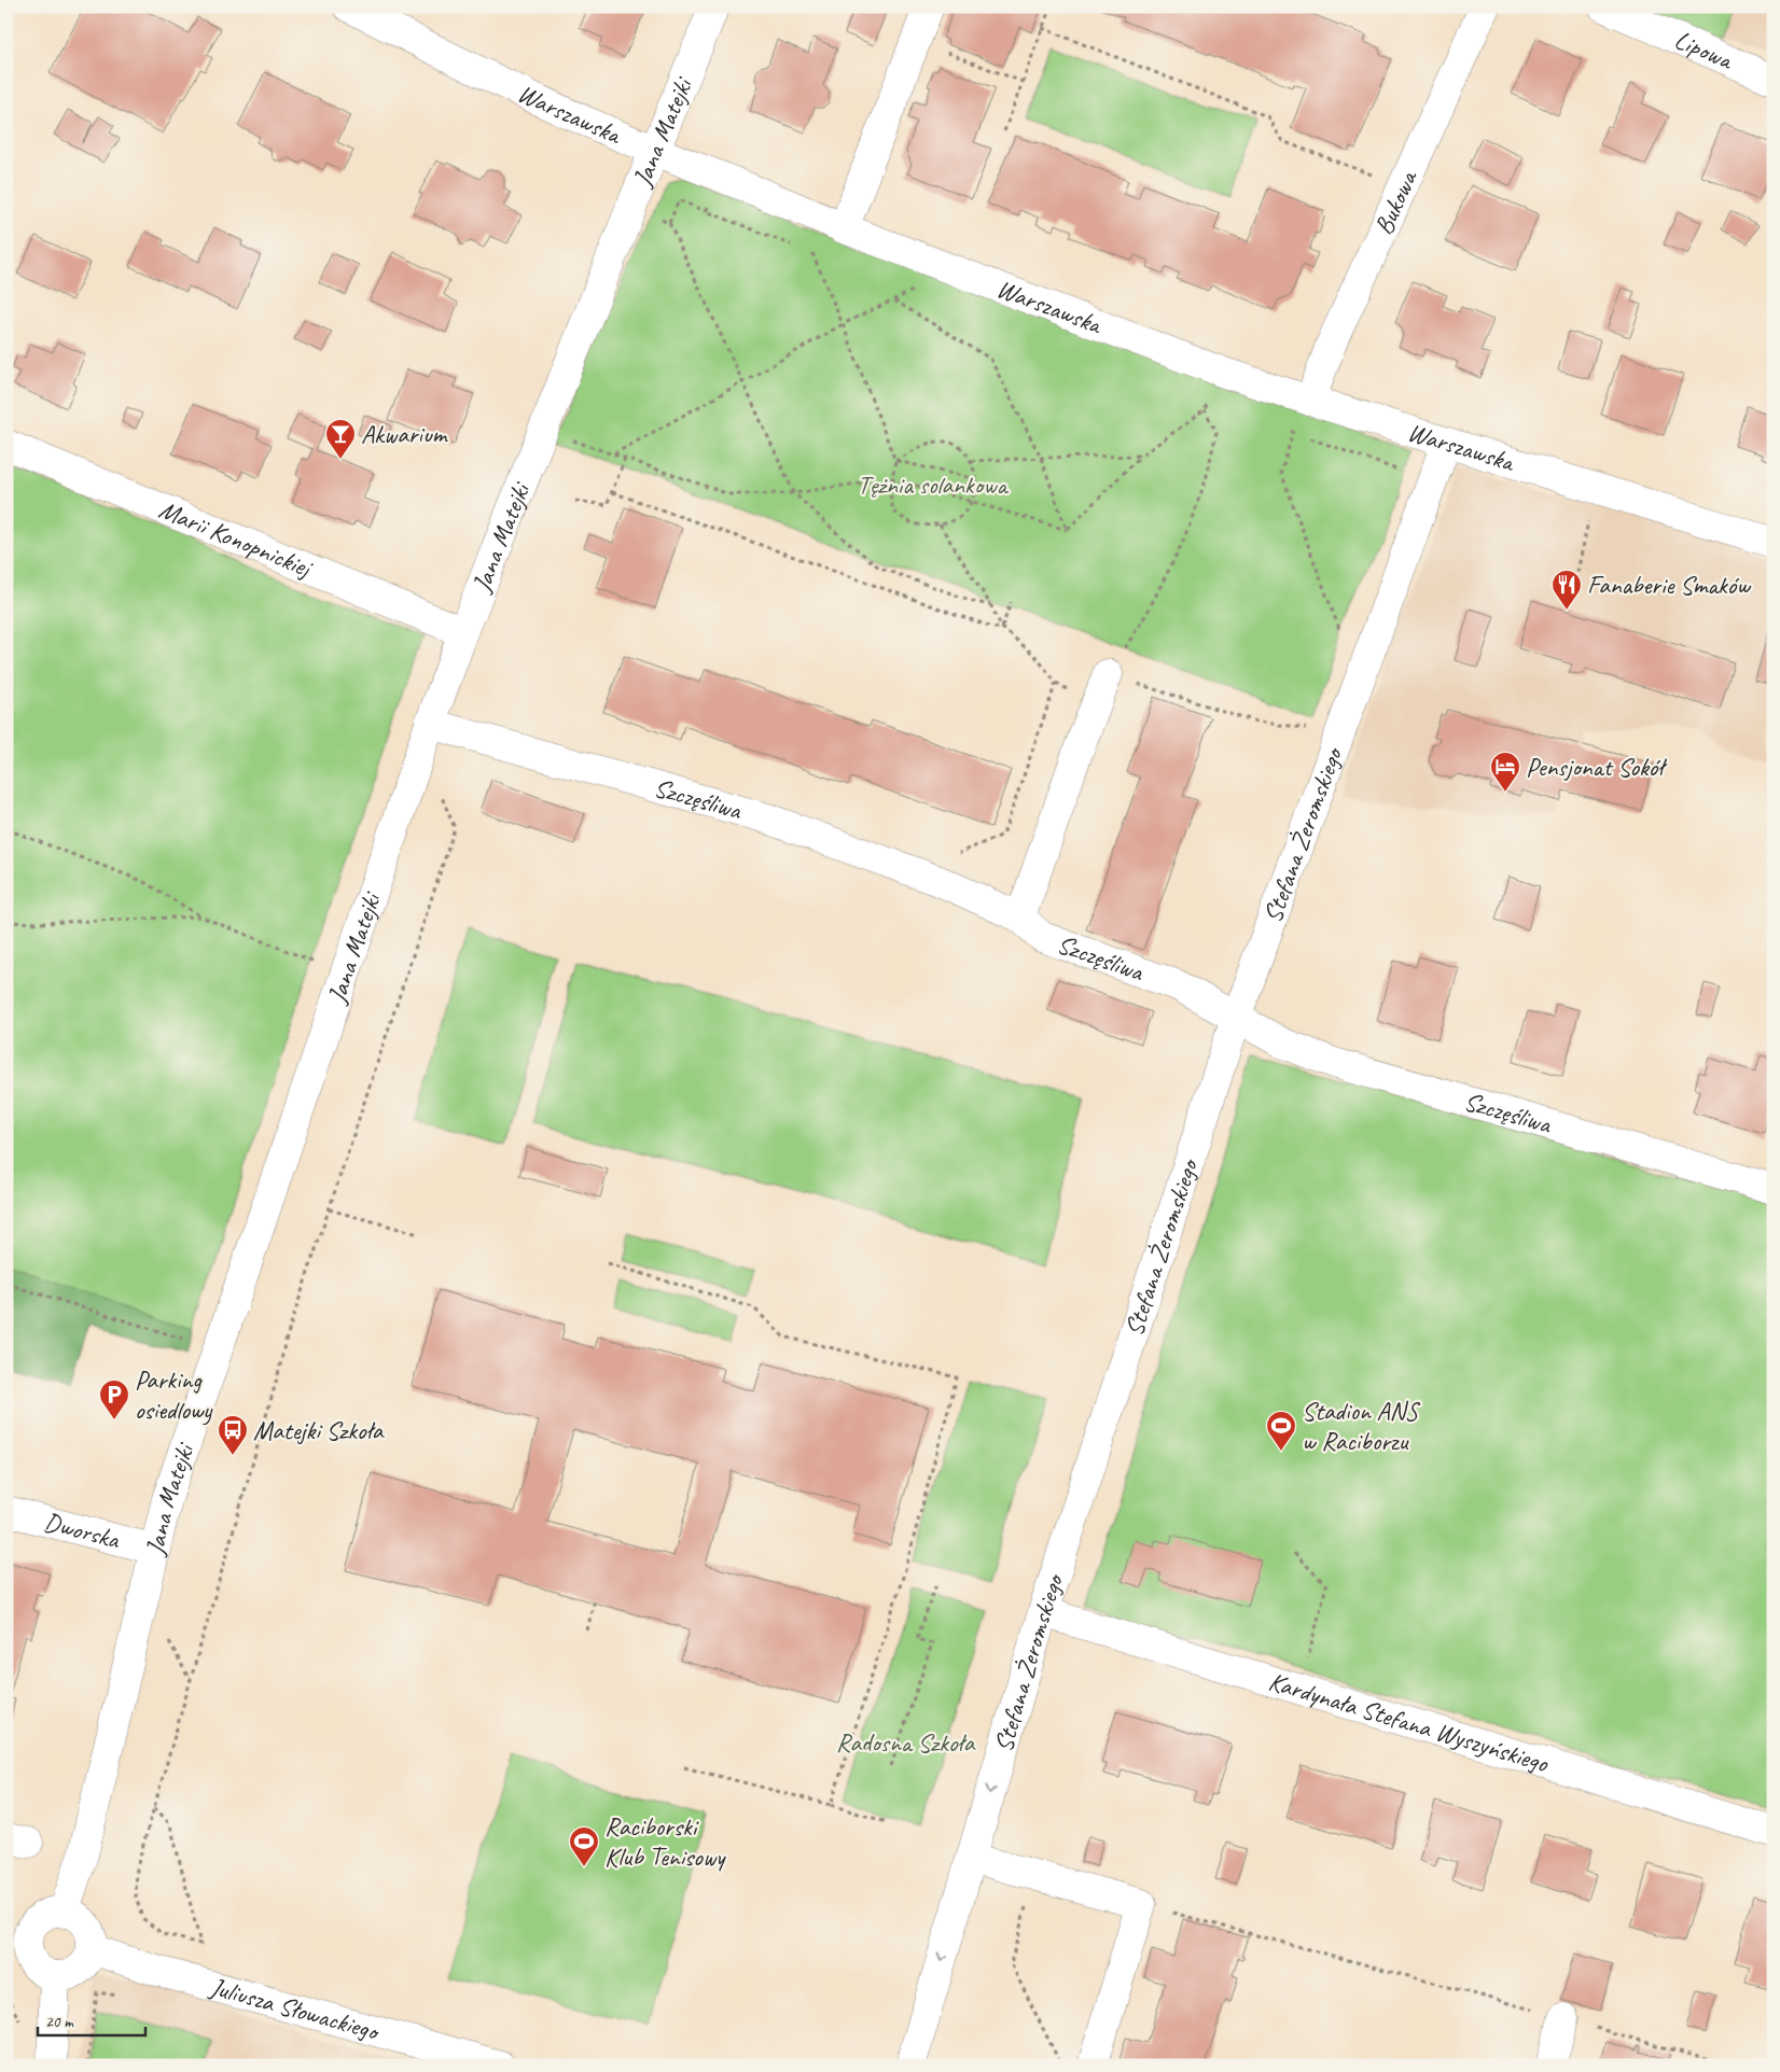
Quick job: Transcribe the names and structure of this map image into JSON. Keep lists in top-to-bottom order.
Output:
{
  "streets": {
    "street": [
      "Lipowa",
      "Warszawska",
      "Jana Matejki",
      "Bukowa",
      "Marii Konopnickiej",
      "Szczęśliwa",
      "Stefana Żeromskiego",
      "Dworska",
      "Kardynała Stefana Wyszyńskiego",
      "Juliusza Słowackiego"
    ]
  },
  "crossings": [
    ["Warszawska", "Jana Matejki"],
    ["Warszawska", "Bukowa"],
    ["Warszawska", "Stefana Żeromskiego"],
    ["Jana Matejki", "Marii Konopnickiej"],
    ["Jana Matejki", "Szczęśliwa"],
    ["Jana Matejki", "Dworska"],
    ["Jana Matejki", "Juliusza Słowackiego"],
    ["Szczęśliwa", "Stefana Żeromskiego"],
    ["Stefana Żeromskiego", "Kardynała Stefana Wyszyńskiego"]
  ],
  "parks": ["Tężnia solankowa", "Radosna Szkoła"],
  "places": {
    "bar": ["Akwarium"],
    "restaurant": ["Fanaberie Smaków"],
    "hotel": ["Pensjonat Sokół"],
    "parking": ["Parking osiedlowy"],
    "sports": ["Stadion ANS w Raciborzu", "Raciborski Klub Tenisowy"],
    "bus stop": ["Matejki Szkoła"]
  },
  "scale_bar": "20 m"
}
